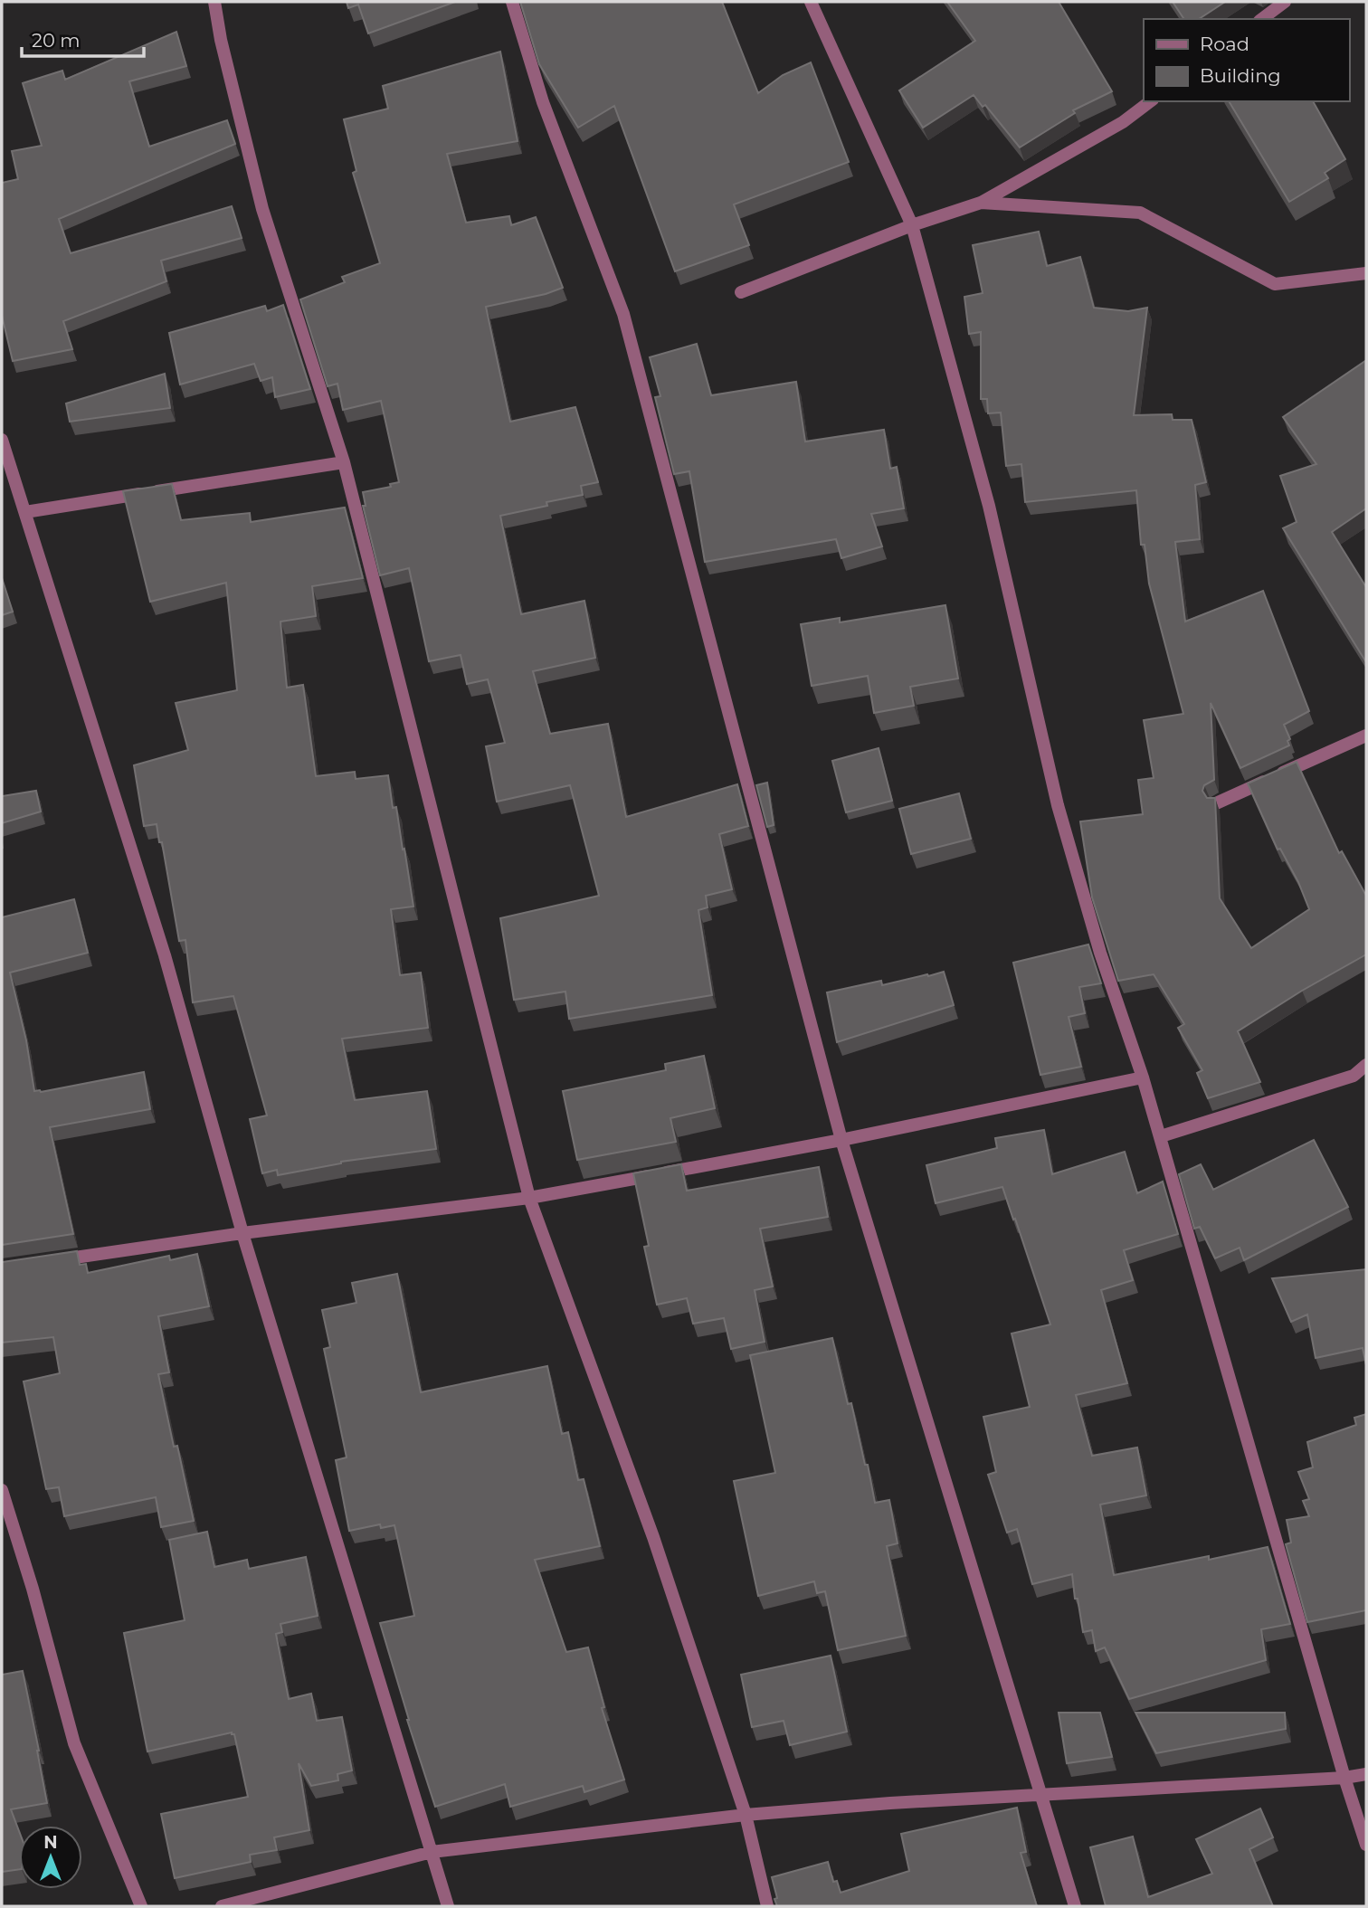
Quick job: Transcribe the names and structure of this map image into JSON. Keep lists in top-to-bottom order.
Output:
{
  "legend": ["Road", "Building"],
  "scale_bar": "20 m",
  "north": "top"
}
